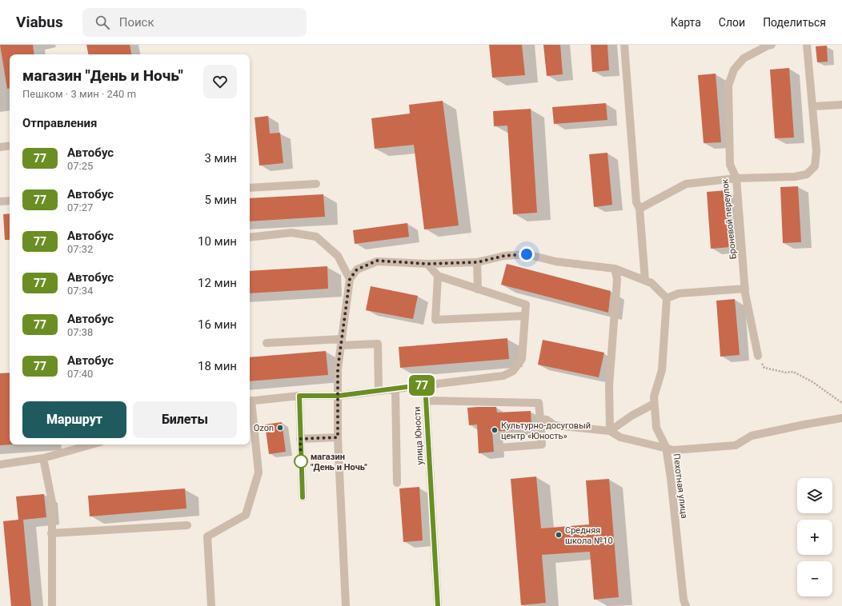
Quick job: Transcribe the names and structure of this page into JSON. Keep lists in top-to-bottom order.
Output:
{
  "streets": {
    "street": ["Броневой переулок", "улица Юности", "Пехотная улица"]
  },
  "places": [
    "Ozon",
    "Культурно-досуговый центр «Юность»",
    "магазин \"День и Ночь\"",
    "Средняя школа №10"
  ],
  "lines": ["bus line 77"],
  "page": {
    "header": "Viabus",
    "search": "Поиск",
    "nav": ["Карта", "Слои", "Поделиться"],
    "on_map": "77",
    "heading": [
      ["магазин \"День и Ночь\"", "Пешком · 3 мин · 240 m"],
      "Отправления"
    ],
    "list": [
      {
        "mark": "77",
        "name": "Автобус",
        "note": "07:25",
        "value": "3 мин"
      },
      {
        "mark": "77",
        "name": "Автобус",
        "note": "07:27",
        "value": "5 мин"
      },
      {
        "mark": "77",
        "name": "Автобус",
        "note": "07:32",
        "value": "10 мин"
      },
      {
        "mark": "77",
        "name": "Автобус",
        "note": "07:34",
        "value": "12 мин"
      },
      {
        "mark": "77",
        "name": "Автобус",
        "note": "07:38",
        "value": "16 мин"
      },
      {
        "mark": "77",
        "name": "Автобус",
        "note": "07:40",
        "value": "18 мин"
      }
    ],
    "buttons": ["Маршрут", "Билеты"],
    "map_buttons": ["+", "−"]
  }
}
